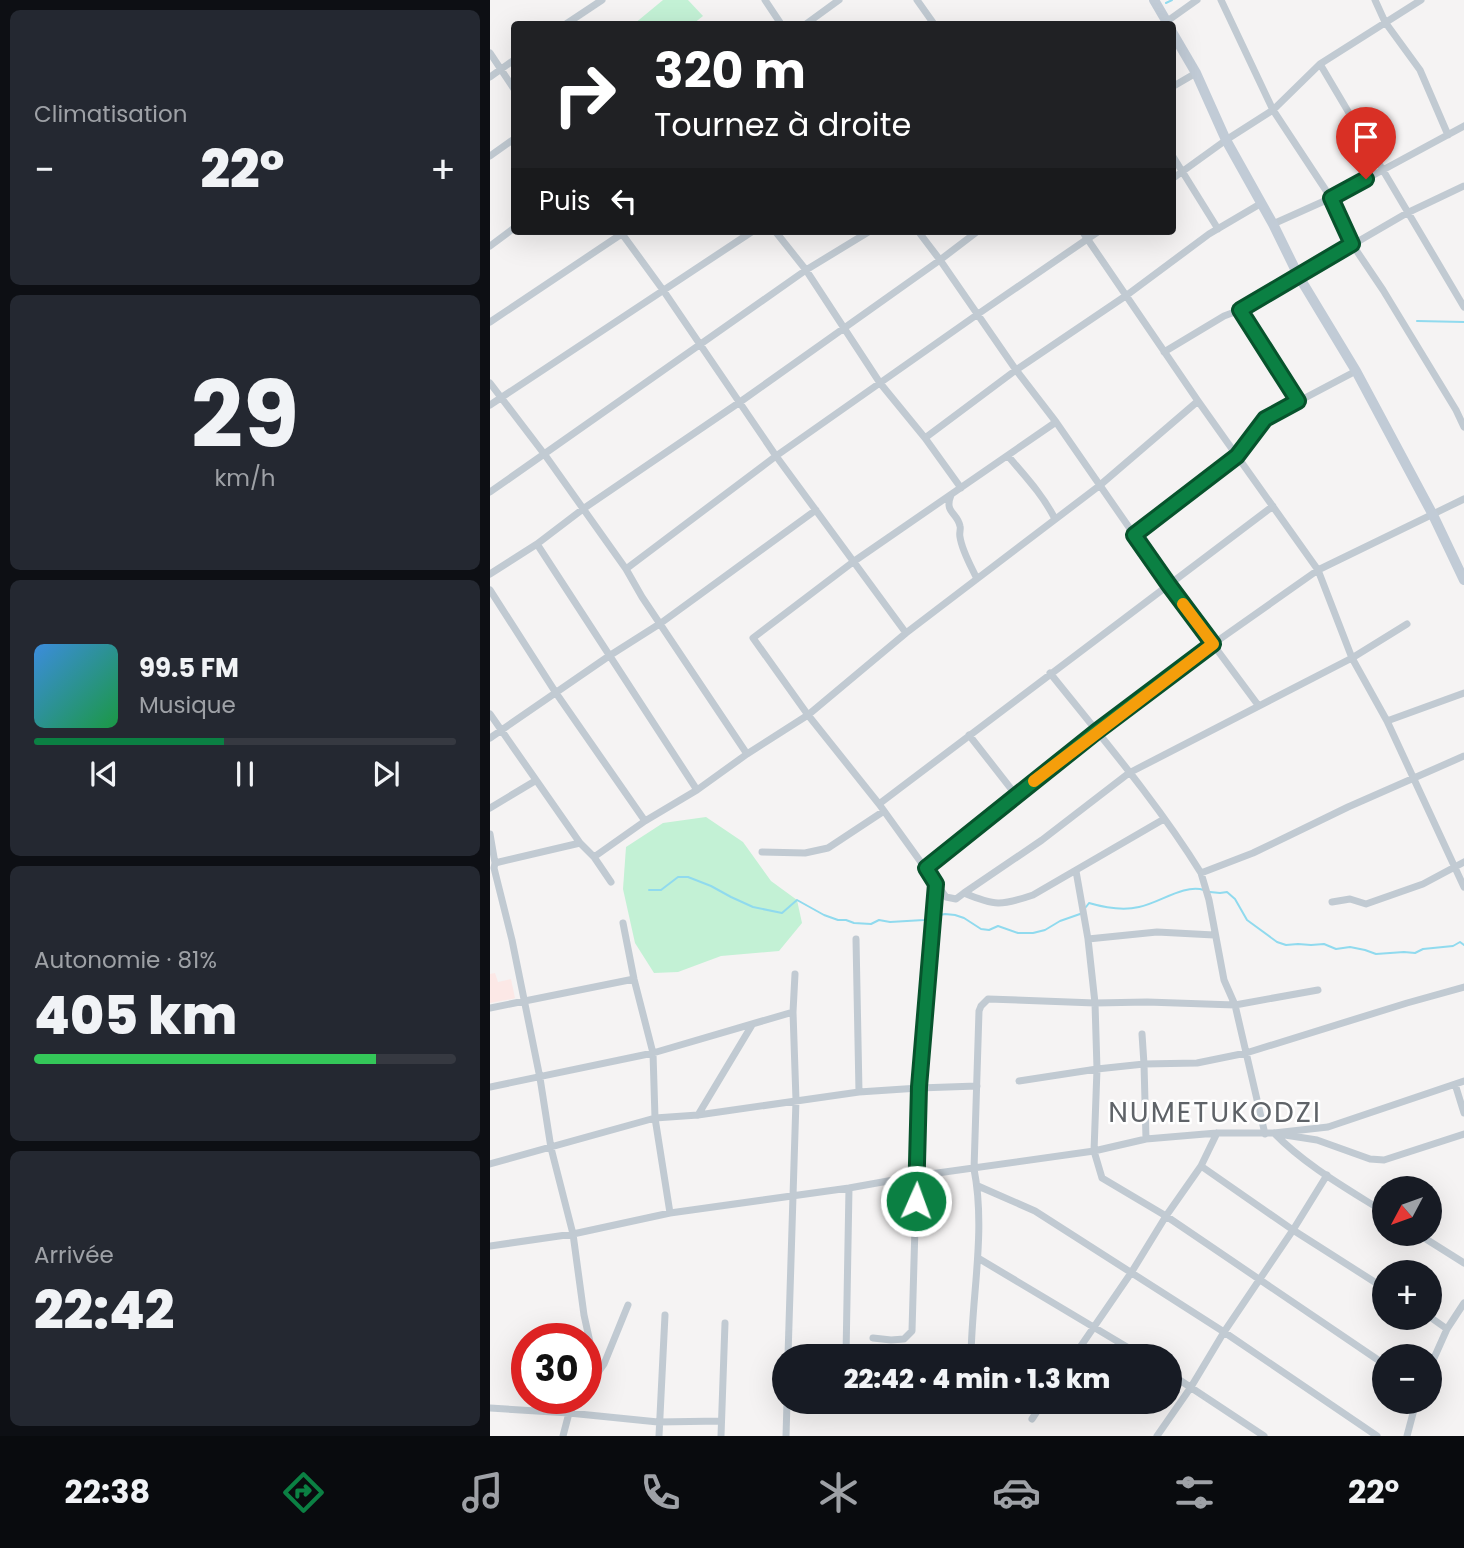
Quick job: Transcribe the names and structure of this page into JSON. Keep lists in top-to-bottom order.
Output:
{
  "districts": ["NUMETUKODZI"],
  "north": "bottom left",
  "page": {
    "tile": [
      "Climatisation",
      ["29", "km/h"],
      ["Autonomie · 81%", "405 km"],
      ["Arrivée", "22:42"]
    ],
    "turn": ["320 m", "Tournez à droite"],
    "heat": ["−", "22°", "+"],
    "then": "Puis",
    "song": ["99.5 FM", "Musique"],
    "map_buttons": ["+", "−"],
    "limit": "30",
    "trip": "22:42 · 4 min · 1.3 km",
    "tabs": ["22:38", "22°"]
  }
}
